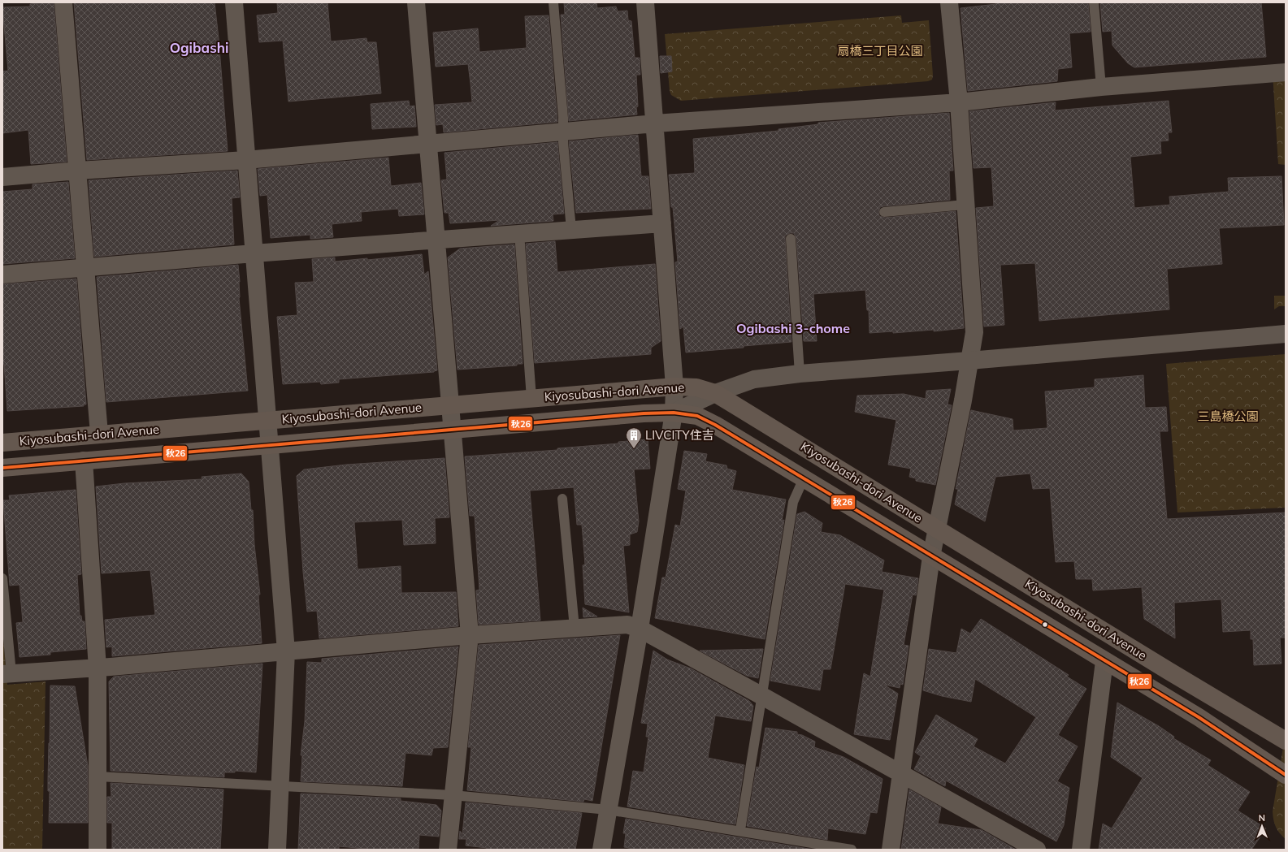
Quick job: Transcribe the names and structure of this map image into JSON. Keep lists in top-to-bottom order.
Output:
{
  "streets": {
    "main road": ["Kiyosubashi-dori Avenue"]
  },
  "districts": ["Ogibashi", "Ogibashi 3-chome"],
  "parks": ["扇橋三丁目公園", "三島橋公園"],
  "places": {
    "building": ["LIVCITY住吉"]
  },
  "lines": ["transit line 秋26"],
  "north": "top"
}
